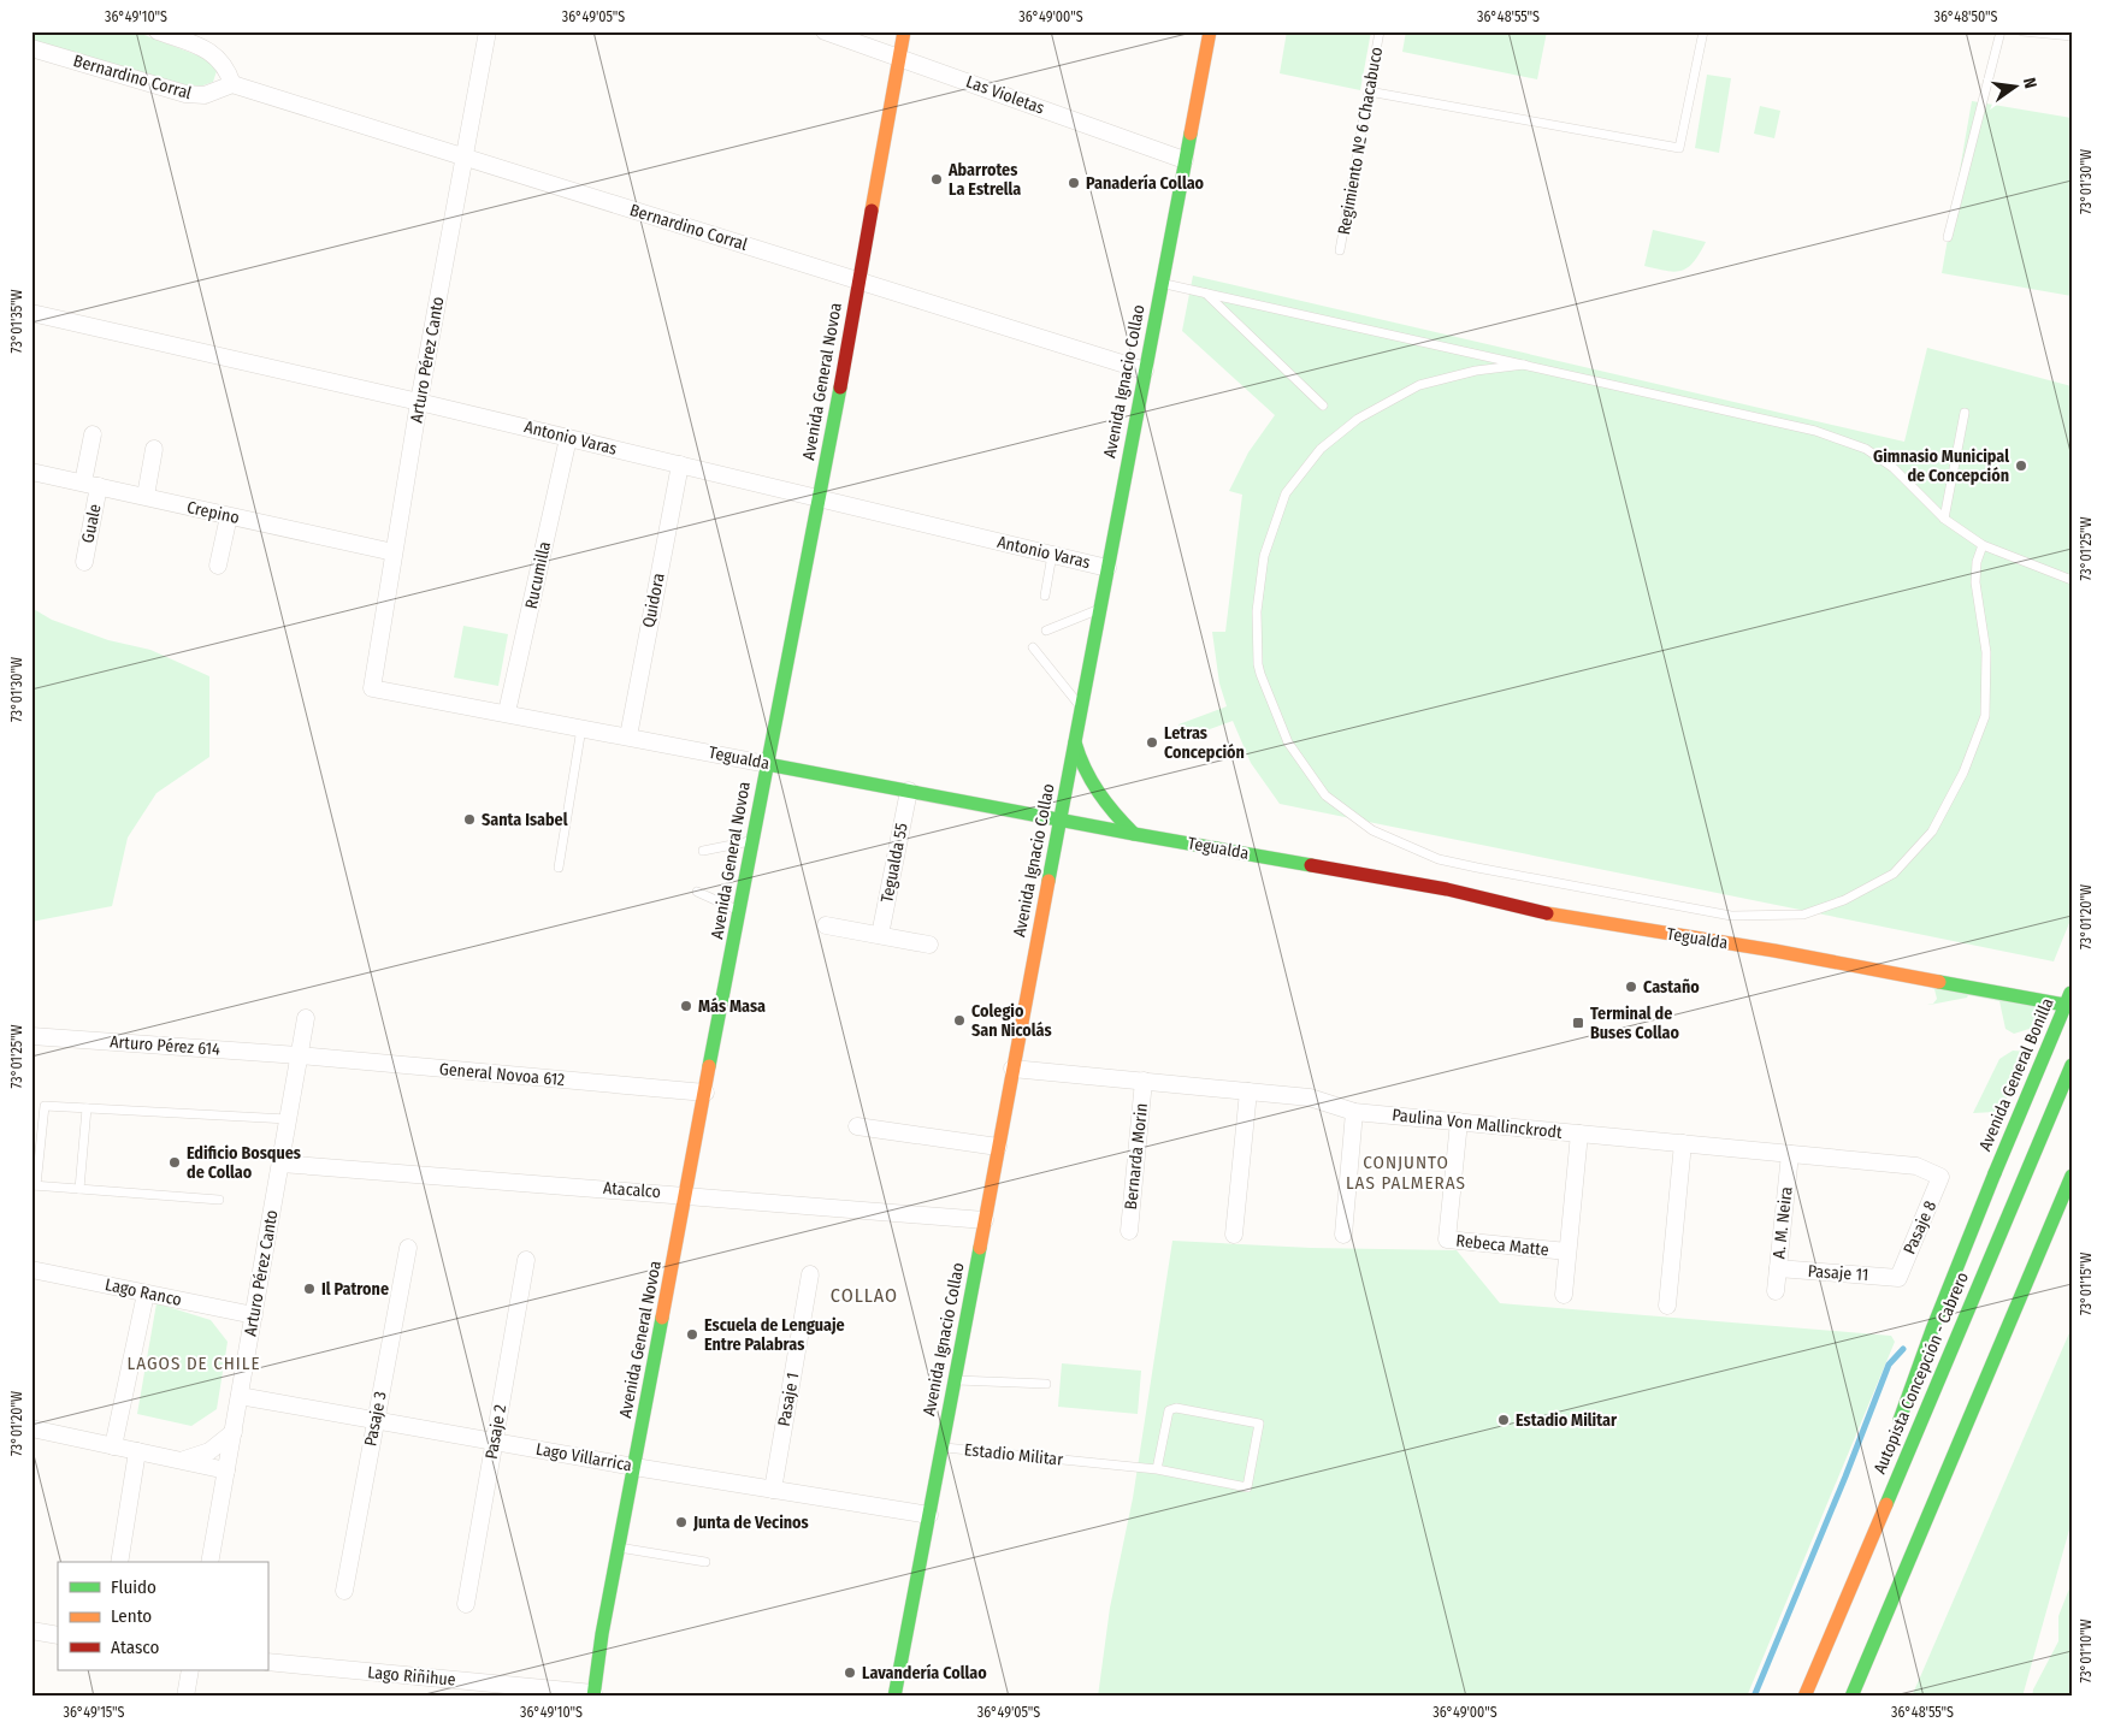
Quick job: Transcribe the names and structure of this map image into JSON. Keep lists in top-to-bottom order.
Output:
{
  "streets": {
    "main road": [
      "Avenida General Novoa",
      "Avenida Ignacio Collao",
      "Tegualda",
      "Avenida General Bonilla",
      "Autopista Concepción - Cabrero"
    ],
    "street": [
      "Bernardino Corral",
      "Las Violetas",
      "Arturo Pérez Canto",
      "Antonio Varas",
      "Crepino",
      "Guale",
      "Rucumilla",
      "Quidora",
      "Tegualda 55",
      "Arturo Pérez 614",
      "General Novoa 612",
      "Paulina Von Mallinckrodt",
      "Bernarda Morin",
      "Atacalco",
      "A. M. Neira",
      "Pasaje 8",
      "Rebeca Matte",
      "Pasaje 11",
      "Lago Ranco",
      "Pasaje 1",
      "Pasaje 3",
      "Pasaje 2",
      "Lago Villarrica",
      "Lago Riñihue"
    ],
    "lane": ["Regimiento Nº 6 Chacabuco", "Estadio Militar"]
  },
  "crossings": [
    ["Bernardino Corral", "Arturo Pérez Canto"],
    ["Bernardino Corral", "Avenida General Novoa"],
    ["Bernardino Corral", "Avenida Ignacio Collao"],
    ["Las Violetas", "Avenida General Novoa"],
    ["Las Violetas", "Avenida Ignacio Collao"],
    ["Arturo Pérez Canto", "Antonio Varas"],
    ["Arturo Pérez Canto", "Crepino"],
    ["Arturo Pérez Canto", "Tegualda"],
    ["Arturo Pérez Canto", "Arturo Pérez 614"],
    ["Arturo Pérez Canto", "General Novoa 612"],
    ["Arturo Pérez Canto", "Atacalco"],
    ["Arturo Pérez Canto", "Lago Ranco"],
    ["Arturo Pérez Canto", "Lago Villarrica"],
    ["Avenida General Novoa", "Antonio Varas"],
    ["Avenida General Novoa", "Tegualda"],
    ["Avenida General Novoa", "General Novoa 612"],
    ["Avenida General Novoa", "Atacalco"],
    ["Avenida General Novoa", "Lago Villarrica"],
    ["Avenida General Novoa", "Lago Riñihue"],
    ["Avenida Ignacio Collao", "Antonio Varas"],
    ["Avenida Ignacio Collao", "Tegualda"],
    ["Avenida Ignacio Collao", "Paulina Von Mallinckrodt"],
    ["Avenida Ignacio Collao", "Atacalco"],
    ["Avenida Ignacio Collao", "Estadio Militar"],
    ["Avenida Ignacio Collao", "Lago Villarrica"],
    ["Antonio Varas", "Rucumilla"],
    ["Antonio Varas", "Quidora"],
    ["Crepino", "Guale"],
    ["Rucumilla", "Tegualda"],
    ["Quidora", "Tegualda"],
    ["Tegualda", "Tegualda 55"],
    ["Tegualda", "Avenida General Bonilla"],
    ["Arturo Pérez 614", "General Novoa 612"],
    ["Paulina Von Mallinckrodt", "Bernarda Morin"],
    ["Paulina Von Mallinckrodt", "A. M. Neira"],
    ["Paulina Von Mallinckrodt", "Pasaje 8"],
    ["Paulina Von Mallinckrodt", "Rebeca Matte"],
    ["A. M. Neira", "Pasaje 11"],
    ["Pasaje 8", "Pasaje 11"],
    ["Pasaje 1", "Lago Villarrica"],
    ["Pasaje 3", "Lago Villarrica"],
    ["Pasaje 2", "Lago Villarrica"]
  ],
  "districts": ["CONJUNTO LAS PALMERAS", "COLLAO", "LAGOS DE CHILE"],
  "places": {
    "other": [
      "Abarrotes La Estrella",
      "Panadería Collao",
      "Gimnasio Municipal de Concepción",
      "Letras Concepción",
      "Santa Isabel",
      "Castaño",
      "Más Masa",
      "Colegio San Nicolás",
      "Edificio Bosques de Collao",
      "Il Patrone",
      "Escuela de Lenguaje Entre Palabras",
      "Estadio Militar",
      "Junta de Vecinos",
      "Lavandería Collao"
    ],
    "transit": ["Terminal de Buses Collao"]
  },
  "legend": ["Fluido", "Lento", "Atasco"],
  "north": "right",
  "coordinates": [
    "36°49'10\"S",
    "36°49'05\"S",
    "36°49'00\"S",
    "36°48'55\"S",
    "36°48'50\"S",
    "73°01'30\"W",
    "73°01'35\"W",
    "73°01'25\"W",
    "73°01'20\"W",
    "73°01'15\"W",
    "73°01'10\"W",
    "36°49'15\"S"
  ]
}
